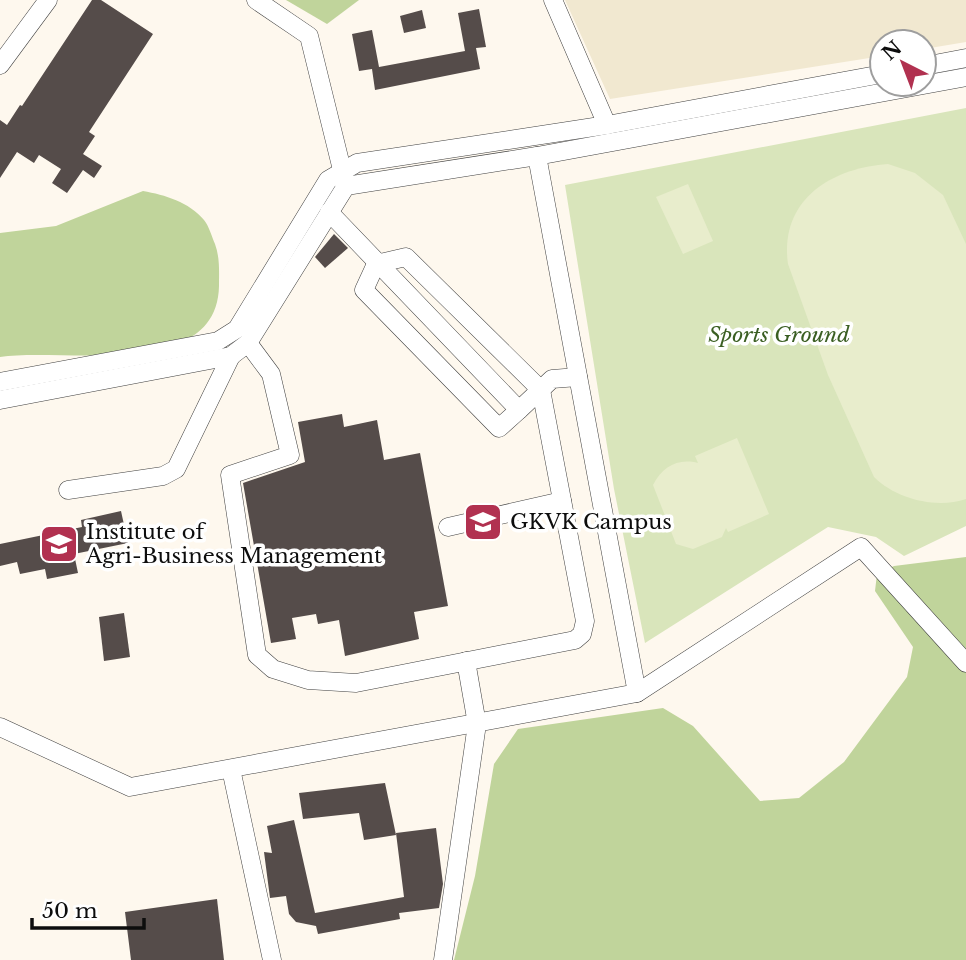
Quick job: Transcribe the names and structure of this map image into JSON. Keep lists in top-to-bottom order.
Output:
{
  "parks": ["Sports Ground"],
  "places": {
    "school or university": ["GKVK Campus", "Institute of Agri-Business Management"]
  },
  "scale_bar": "50 m",
  "north": "top left"
}
